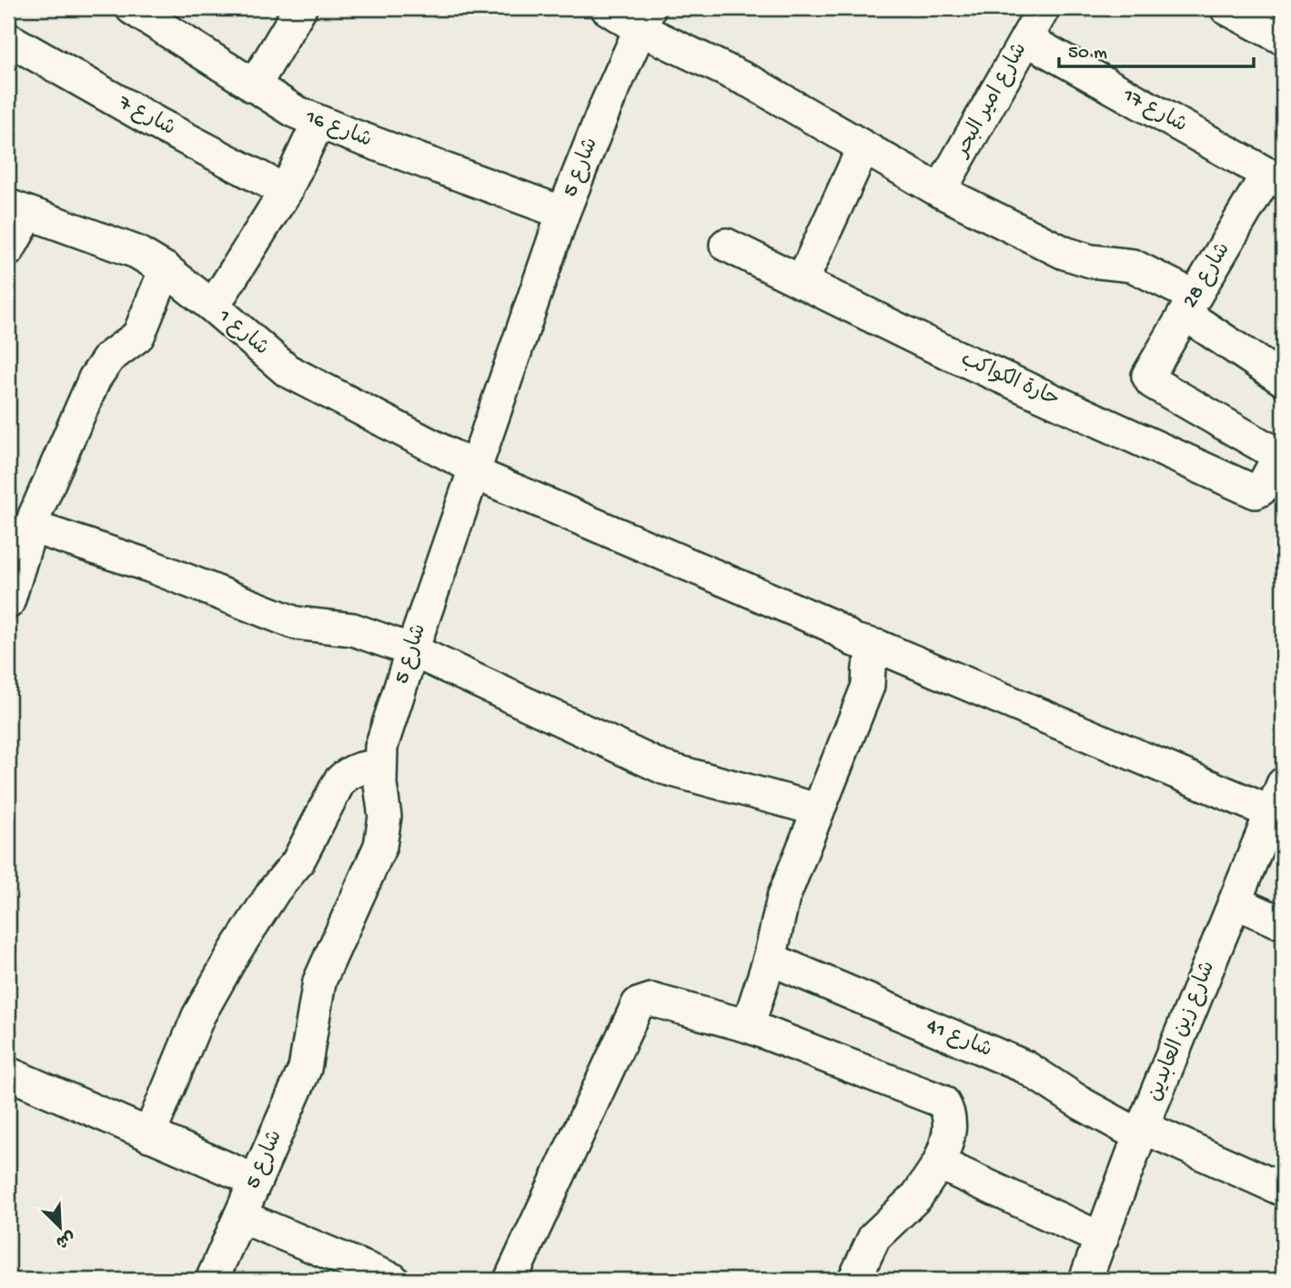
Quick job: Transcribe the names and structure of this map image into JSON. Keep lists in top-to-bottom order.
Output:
{
  "streets": {
    "street": [
      "شارع امير البحر",
      "شارع 17",
      "شارع 7",
      "شارع 16",
      "شارع 5",
      "شارع 28",
      "شارع 1",
      "حارة الكواكب",
      "شارع زين العابدين",
      "شارع 41"
    ]
  },
  "crossings": [
    ["شارع امير البحر", "شارع 17"],
    ["شارع 17", "شارع 28"],
    ["شارع 16", "شارع 5"],
    ["شارع 5", "شارع 1"],
    ["شارع 28", "حارة الكواكب"],
    ["شارع 1", "شارع زين العابدين"],
    ["شارع زين العابدين", "شارع 41"]
  ],
  "scale_bar": "50 m",
  "north": "bottom right"
}
